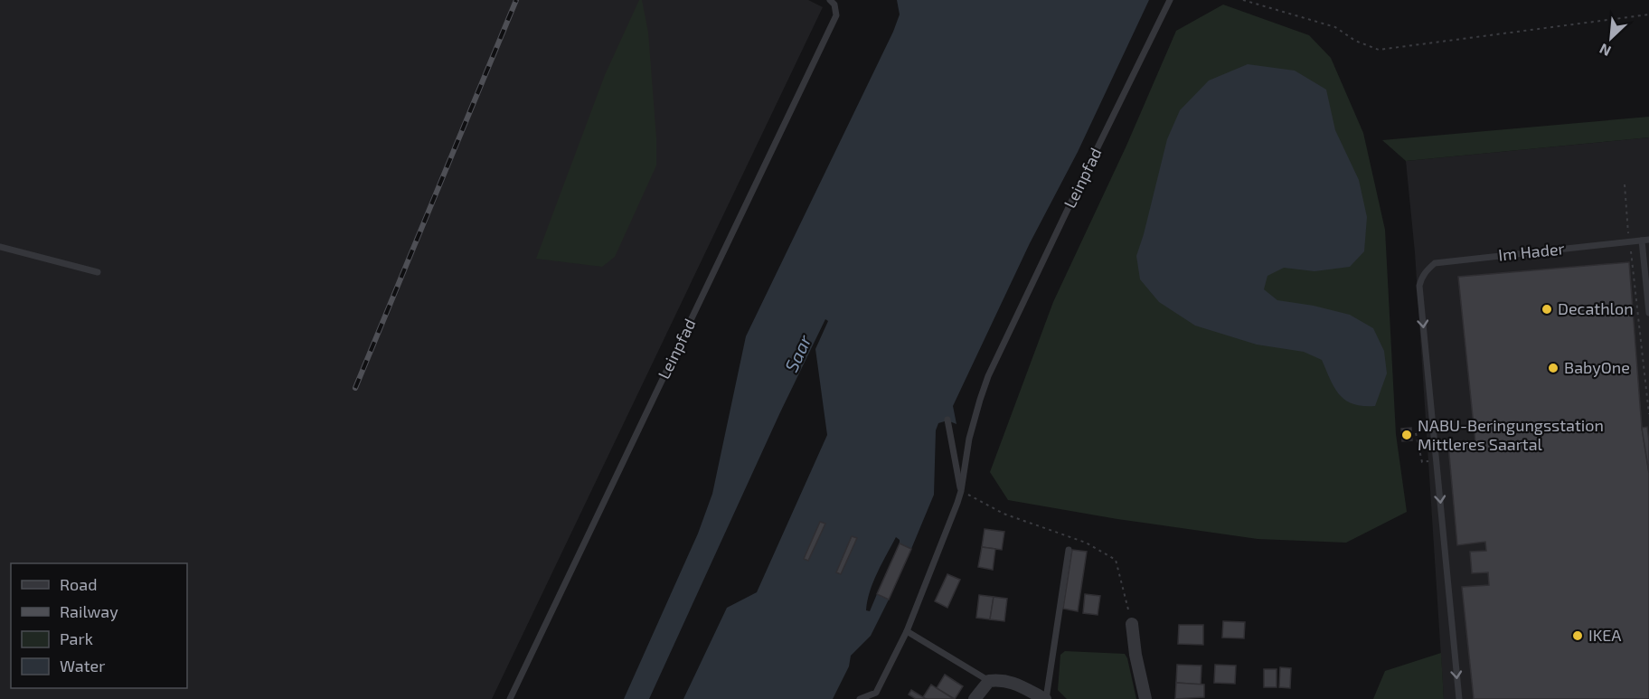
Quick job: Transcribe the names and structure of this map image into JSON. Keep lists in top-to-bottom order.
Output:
{
  "streets": {
    "lane": ["Leinpfad", "Im Hader"]
  },
  "water": ["Saar"],
  "places": [
    "Decathlon",
    "BabyOne",
    "NABU-Beringungsstation Mittleres Saartal",
    "IKEA"
  ],
  "legend": [
    "Road",
    "Railway",
    "Park",
    "Water"
  ],
  "north": "bottom left"
}
